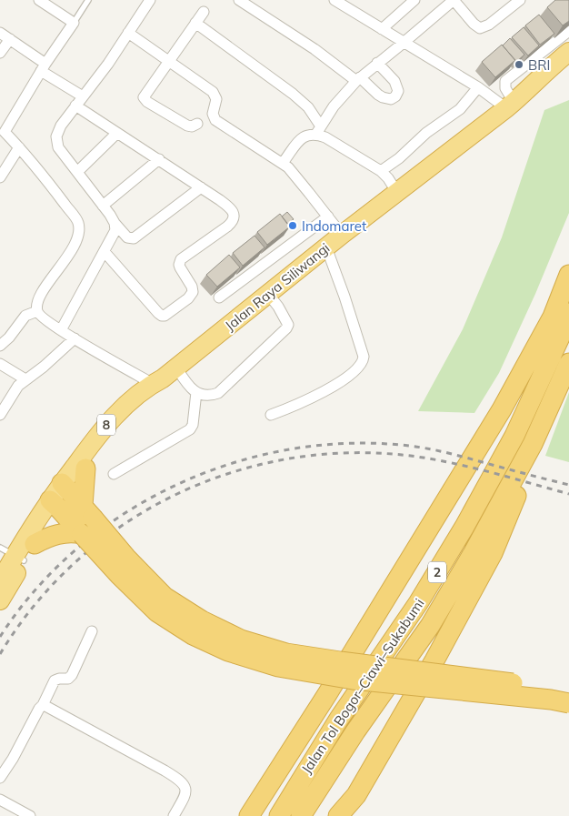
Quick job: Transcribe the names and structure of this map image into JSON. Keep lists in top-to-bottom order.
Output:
{
  "streets": {
    "highway": [
      "Jalan Raya Siliwangi",
      "8",
      "2",
      "Jalan Tol Bogor–Ciawi–Sukabumi"
    ]
  },
  "places": ["BRI", "Indomaret"]
}
